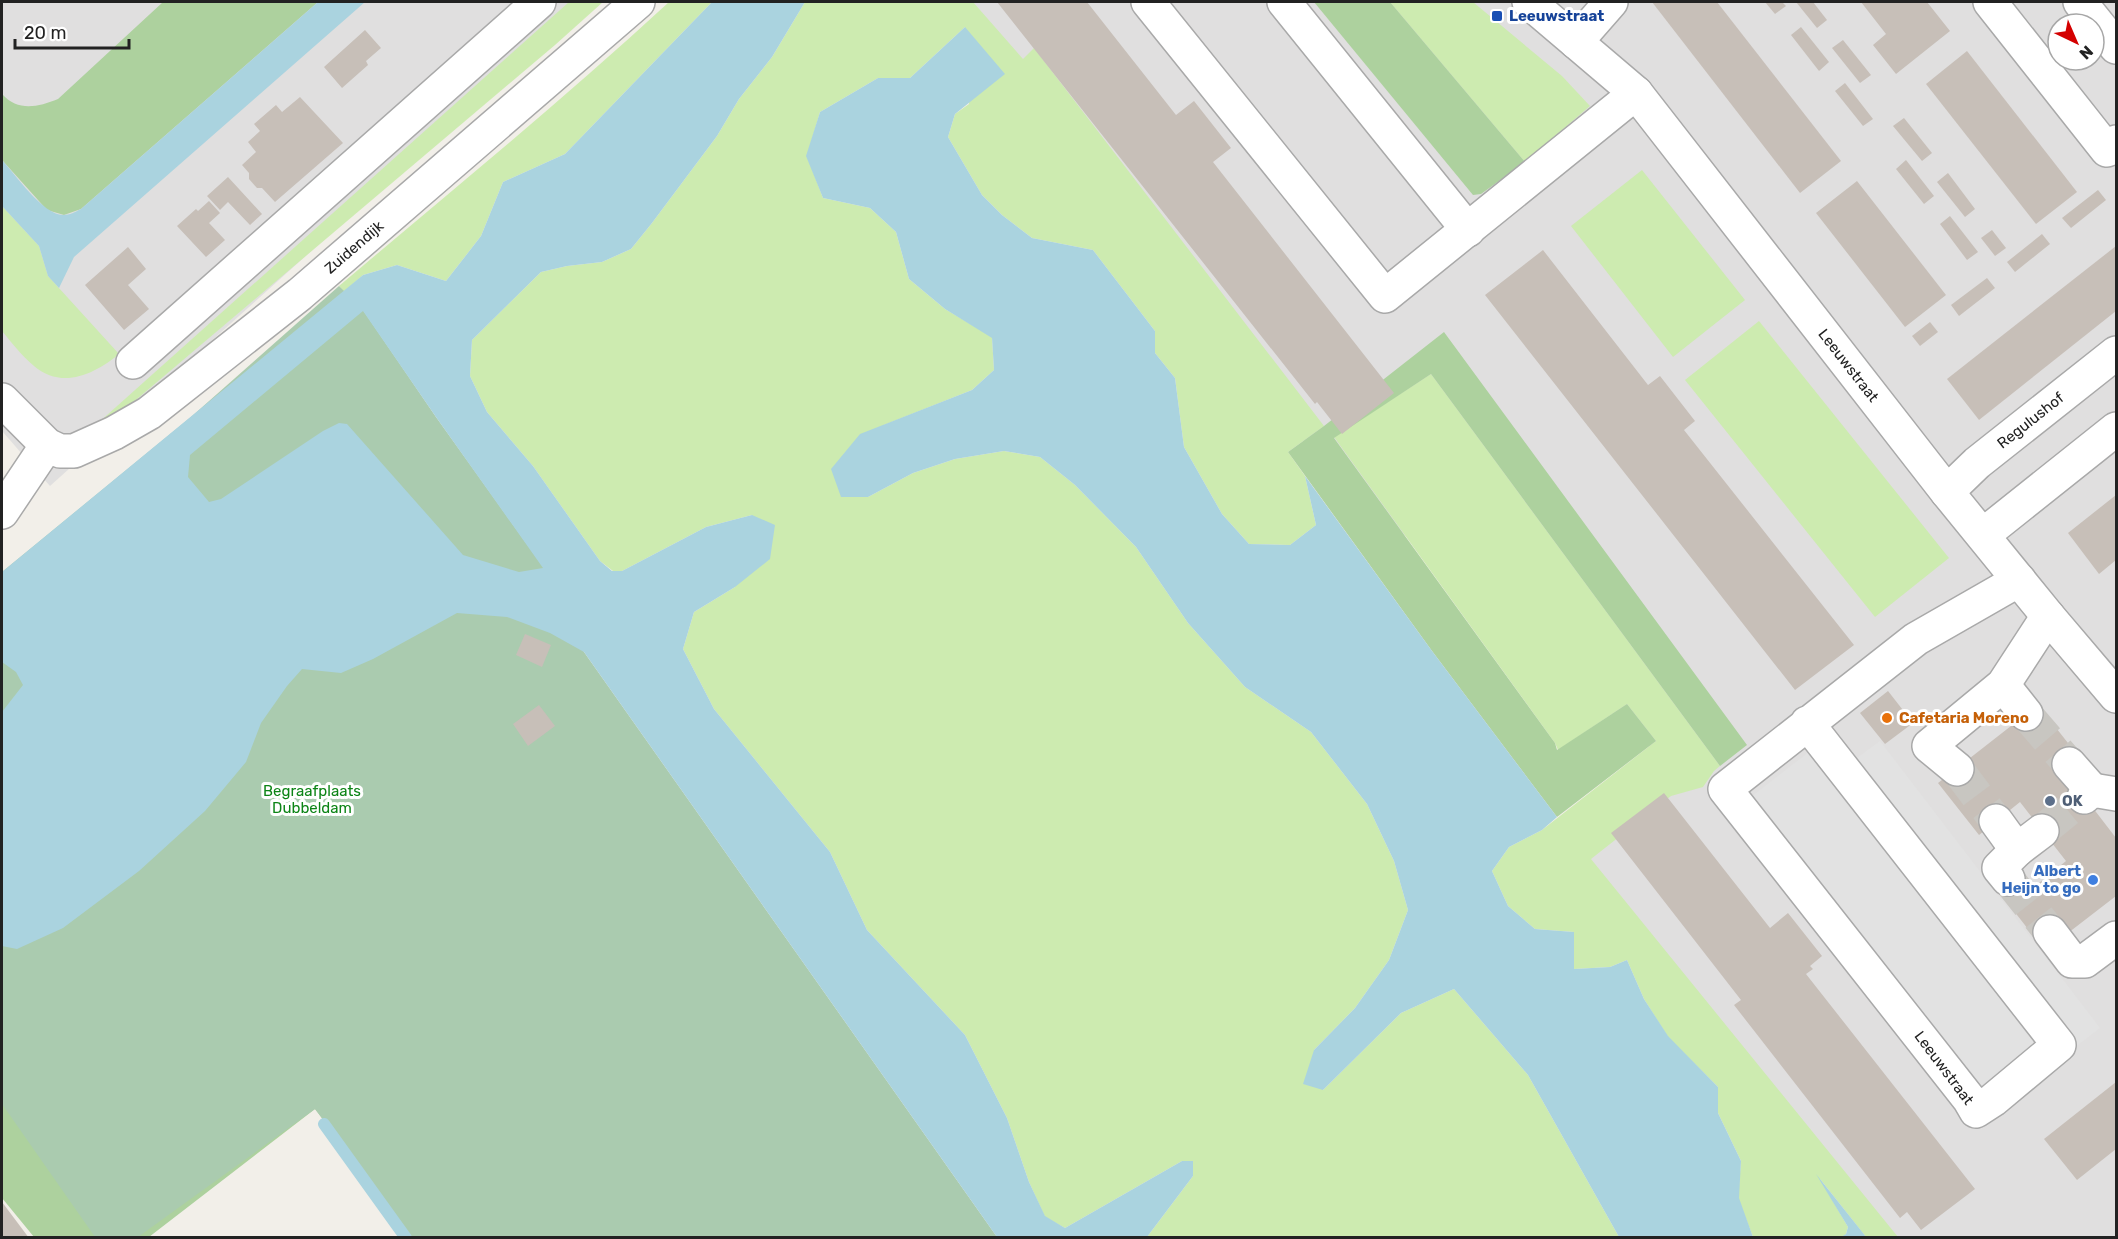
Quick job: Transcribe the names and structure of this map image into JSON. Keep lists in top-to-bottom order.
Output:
{
  "streets": {
    "street": ["Zuidendijk", "Leeuwstraat", "Regulushof"]
  },
  "crossings": [
    ["Leeuwstraat", "Regulushof"]
  ],
  "parks": ["Begraafplaats Dubbeldam"],
  "places": {
    "transit": ["Leeuwstraat"],
    "other": ["Cafetaria Moreno", "OK", "Albert Heijn to go"]
  },
  "scale_bar": "20 m",
  "north": "bottom right"
}
